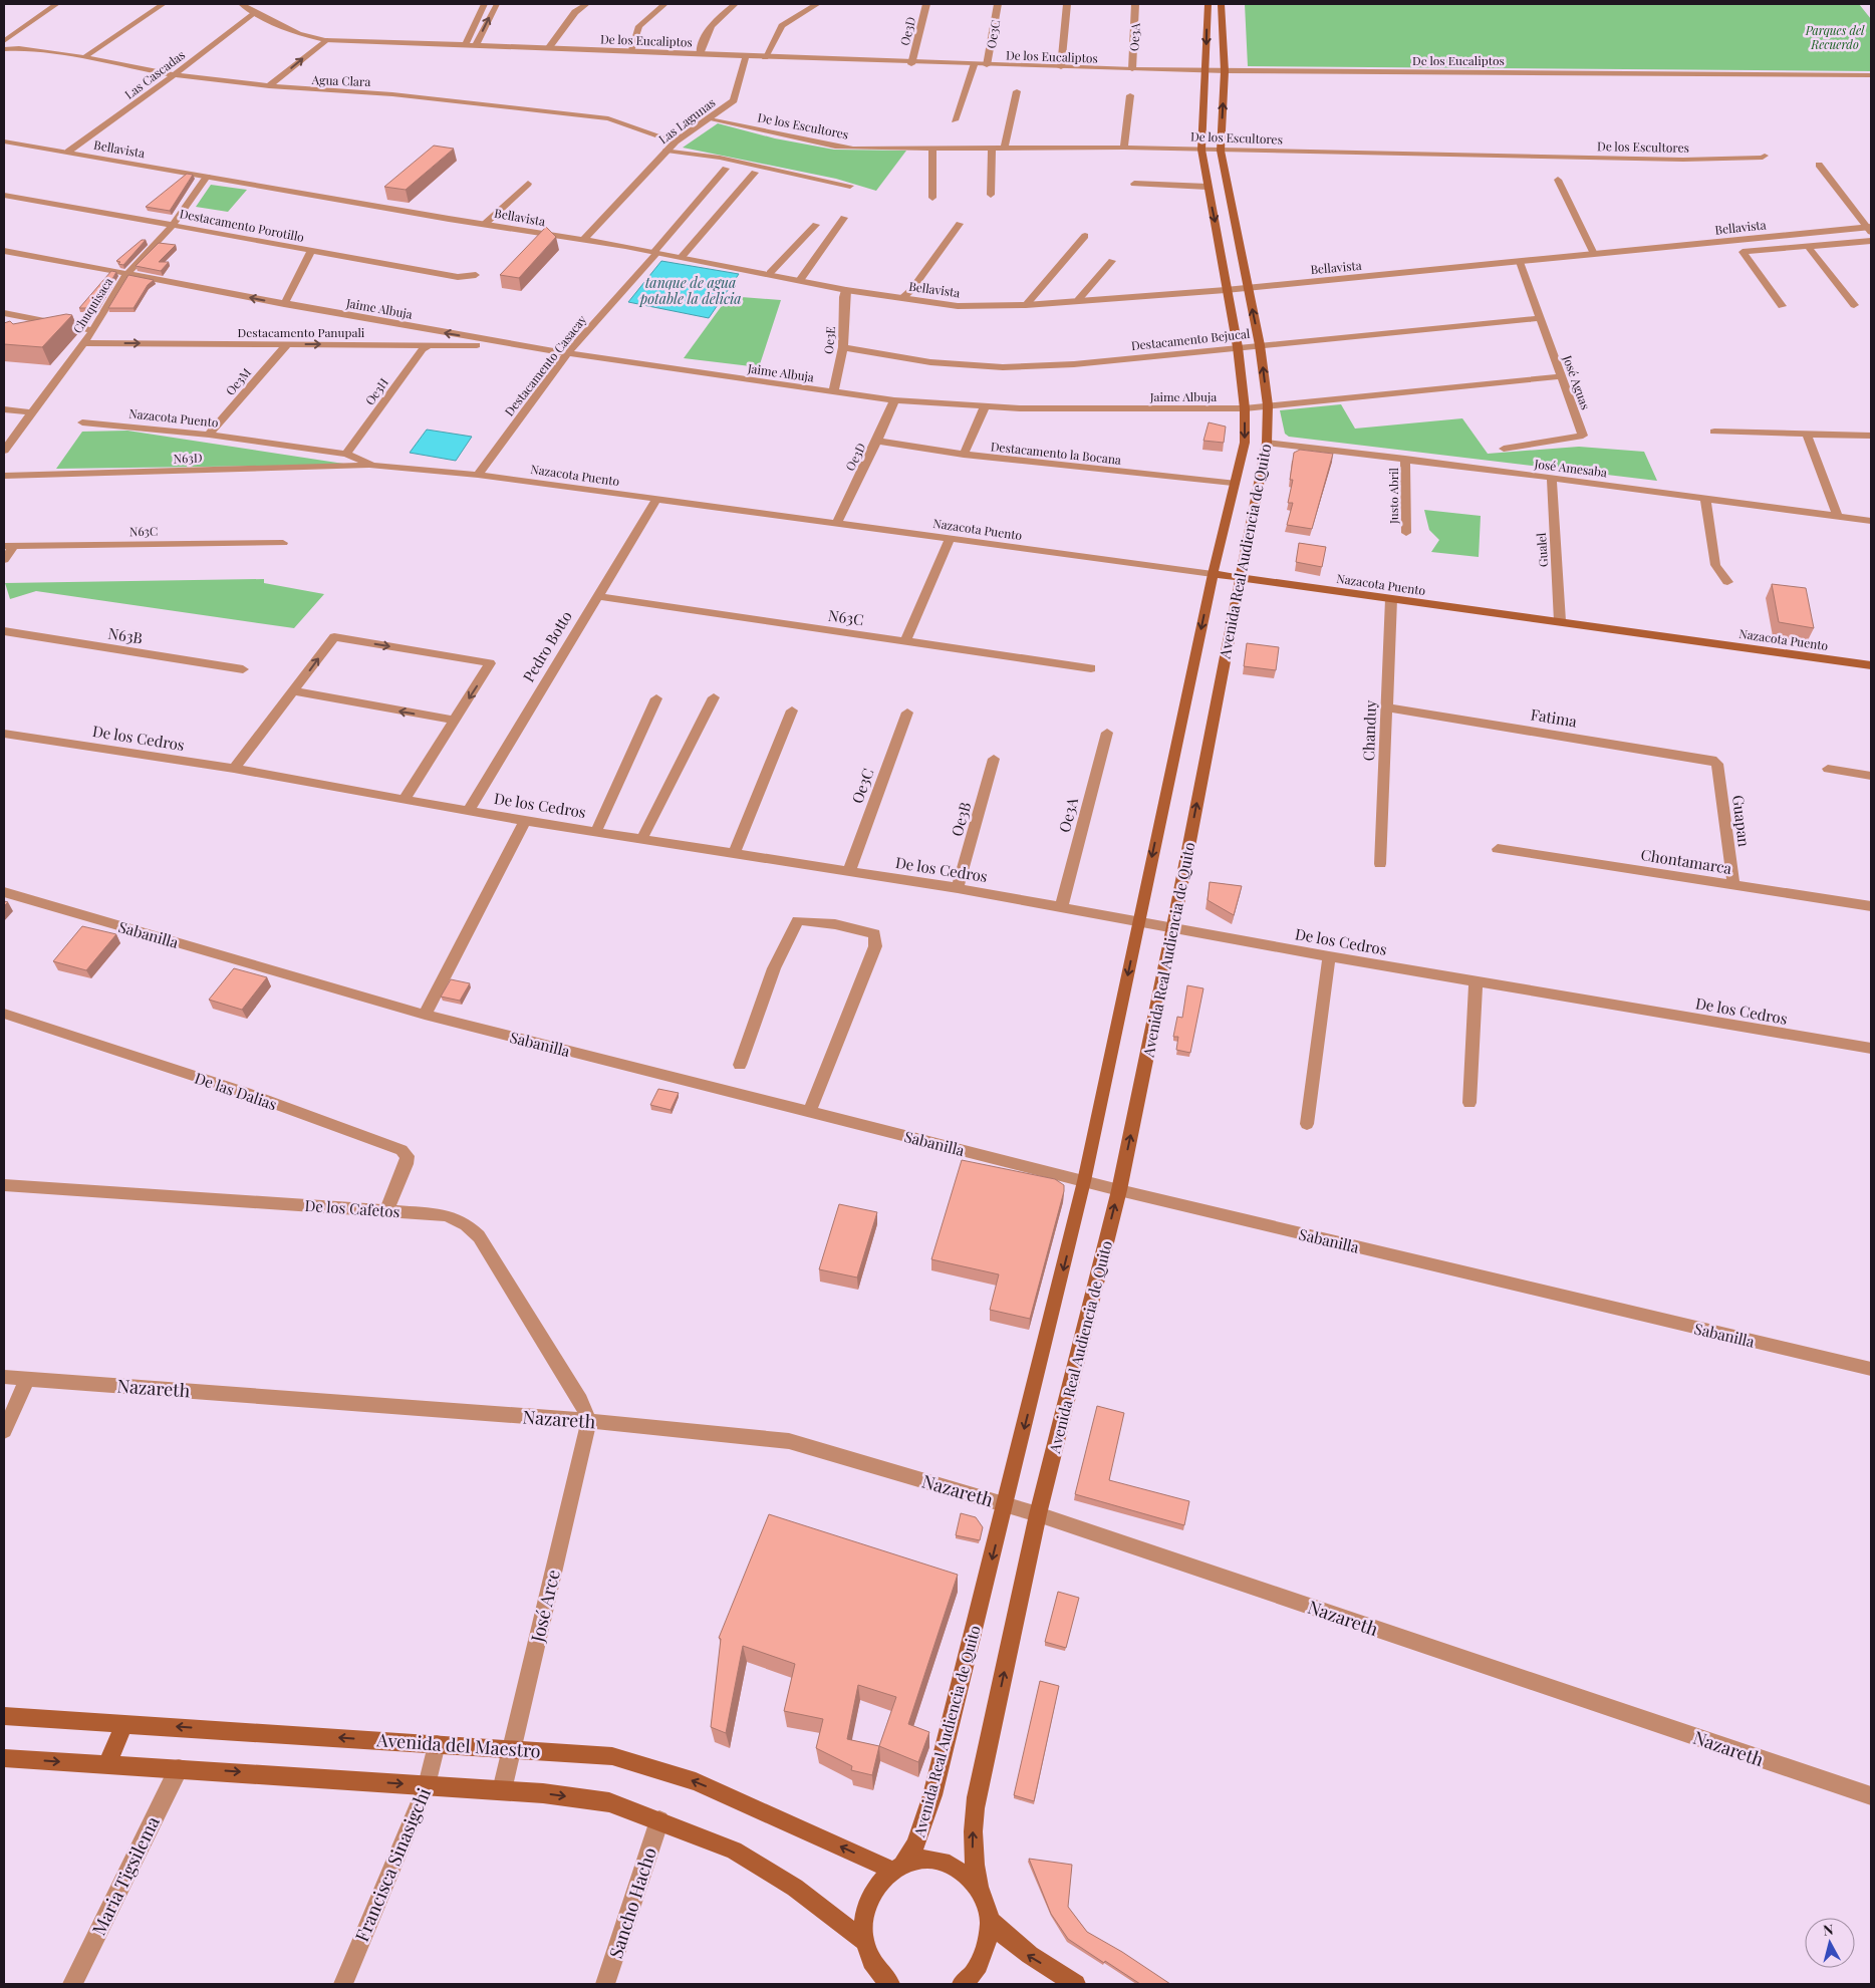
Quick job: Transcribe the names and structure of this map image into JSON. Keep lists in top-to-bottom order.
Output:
{
  "streets": {
    "main road": ["Nazacota Puento", "Avenida Real Audiencia de Quito", "Avenida del Maestro"],
    "street": [
      "Oe3D",
      "Oe3C",
      "Oe3A",
      "De los Eucaliptos",
      "Las Cascadas",
      "Agua Clara",
      "Las Lagunas",
      "De los Escultores",
      "Bellavista",
      "Destacamento Porotillo",
      "Chuquisaca",
      "Jaime Albuja",
      "Destacamento Panupali",
      "Destacamento Bejucal",
      "Oe3E",
      "Destacamento Casacay",
      "Oe3M",
      "José Aguas",
      "Oe3H",
      "Destacamento la Bocana",
      "N63D",
      "José Amesaba",
      "Justo Abril",
      "N63C",
      "Gualel",
      "N63B",
      "Pedro Botto",
      "Fatima",
      "Chanduy",
      "De los Cedros",
      "Oe3B",
      "Guapan",
      "Chontamarca",
      "Sabanilla",
      "De las Dalias",
      "De los Cafetos",
      "Nazareth",
      "José Arce",
      "Francisca Sinasigchi",
      "Maria Tigsilema",
      "Sancho Hacho"
    ]
  },
  "crossings": [
    ["Oe3D", "De los Eucaliptos"],
    ["Oe3D", "Jaime Albuja"],
    ["Oe3D", "Nazacota Puento"],
    ["Oe3D", "Destacamento la Bocana"],
    ["Oe3C", "De los Eucaliptos"],
    ["Oe3C", "De los Cedros"],
    ["Oe3A", "De los Eucaliptos"],
    ["Oe3A", "De los Cedros"],
    ["De los Eucaliptos", "Las Cascadas"],
    ["De los Eucaliptos", "Las Lagunas"],
    ["De los Eucaliptos", "Avenida Real Audiencia de Quito"],
    ["Las Cascadas", "Agua Clara"],
    ["Las Cascadas", "Bellavista"],
    ["Agua Clara", "Las Lagunas"],
    ["Las Lagunas", "De los Escultores"],
    ["Las Lagunas", "Bellavista"],
    ["De los Escultores", "Avenida Real Audiencia de Quito"],
    ["Bellavista", "Chuquisaca"],
    ["Bellavista", "Oe3E"],
    ["Bellavista", "Destacamento Casacay"],
    ["Bellavista", "José Aguas"],
    ["Bellavista", "Avenida Real Audiencia de Quito"],
    ["Destacamento Porotillo", "Chuquisaca"],
    ["Chuquisaca", "Jaime Albuja"],
    ["Chuquisaca", "Destacamento Panupali"],
    ["Jaime Albuja", "Destacamento Panupali"],
    ["Jaime Albuja", "Oe3E"],
    ["Jaime Albuja", "Destacamento Casacay"],
    ["Jaime Albuja", "José Aguas"],
    ["Jaime Albuja", "Avenida Real Audiencia de Quito"],
    ["Destacamento Panupali", "Oe3M"],
    ["Destacamento Panupali", "Oe3H"],
    ["Destacamento Bejucal", "Oe3E"],
    ["Destacamento Bejucal", "José Aguas"],
    ["Destacamento Bejucal", "Avenida Real Audiencia de Quito"],
    ["Destacamento Casacay", "Nazacota Puento"],
    ["Oe3M", "Nazacota Puento"],
    ["Oe3H", "Nazacota Puento"],
    ["Nazacota Puento", "N63D"],
    ["Nazacota Puento", "Gualel"],
    ["Nazacota Puento", "Avenida Real Audiencia de Quito"],
    ["Nazacota Puento", "Pedro Botto"],
    ["Nazacota Puento", "Chanduy"],
    ["Destacamento la Bocana", "Avenida Real Audiencia de Quito"],
    ["José Amesaba", "Justo Abril"],
    ["José Amesaba", "Gualel"],
    ["José Amesaba", "Avenida Real Audiencia de Quito"],
    ["N63C", "Pedro Botto"],
    ["Avenida Real Audiencia de Quito", "De los Cedros"],
    ["Avenida Real Audiencia de Quito", "Sabanilla"],
    ["Avenida Real Audiencia de Quito", "Nazareth"],
    ["Avenida Real Audiencia de Quito", "Avenida del Maestro"],
    ["Pedro Botto", "De los Cedros"],
    ["Fatima", "Chanduy"],
    ["Fatima", "Guapan"],
    ["De los Cedros", "Oe3B"],
    ["Guapan", "Chontamarca"],
    ["De las Dalias", "De los Cafetos"],
    ["De los Cafetos", "Nazareth"],
    ["De los Cafetos", "José Arce"],
    ["Nazareth", "José Arce"],
    ["José Arce", "Avenida del Maestro"],
    ["Avenida del Maestro", "Francisca Sinasigchi"]
  ],
  "one_way": ["Destacamento Panupali"],
  "water": ["tanque de agua potable la delicia"],
  "parks": ["Parques del Recuerdo"],
  "north": "top"
}
